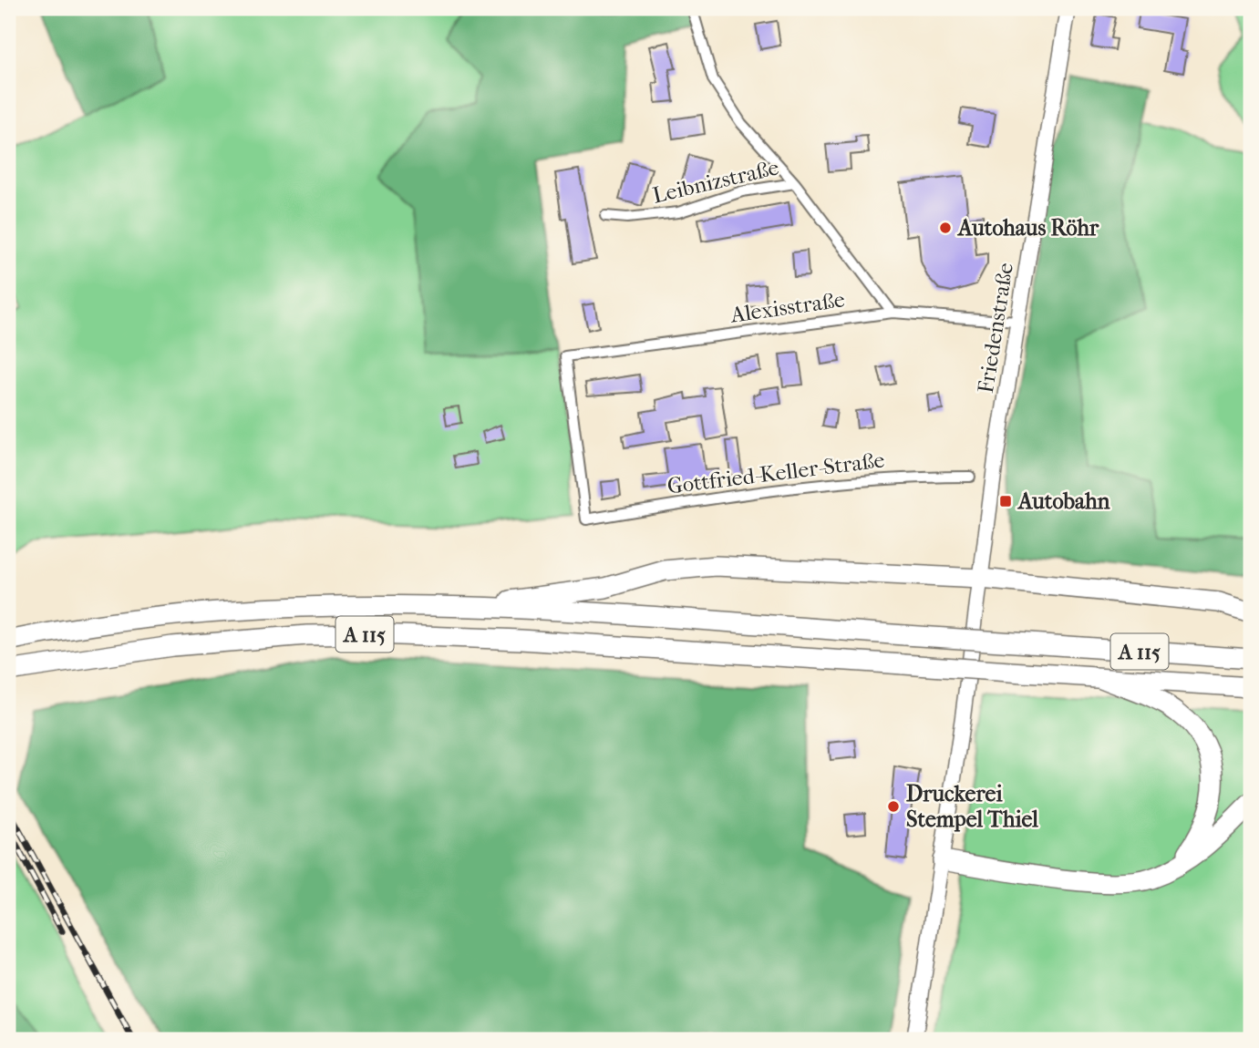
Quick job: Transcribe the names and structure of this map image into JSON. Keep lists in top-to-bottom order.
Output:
{
  "streets": {
    "highway": ["A 115"],
    "main road": ["Friedenstraße"],
    "street": ["Leibnizstraße", "Alexisstraße", "Gottfried-Keller-Straße"]
  },
  "crossings": [
    ["Leibnizstraße", "Alexisstraße"],
    ["Alexisstraße", "Friedenstraße"],
    ["Alexisstraße", "Gottfried-Keller-Straße"]
  ],
  "places": {
    "other": ["Autohaus Röhr", "Druckerei Stempel Thiel"],
    "transit": ["Autobahn"]
  }
}
